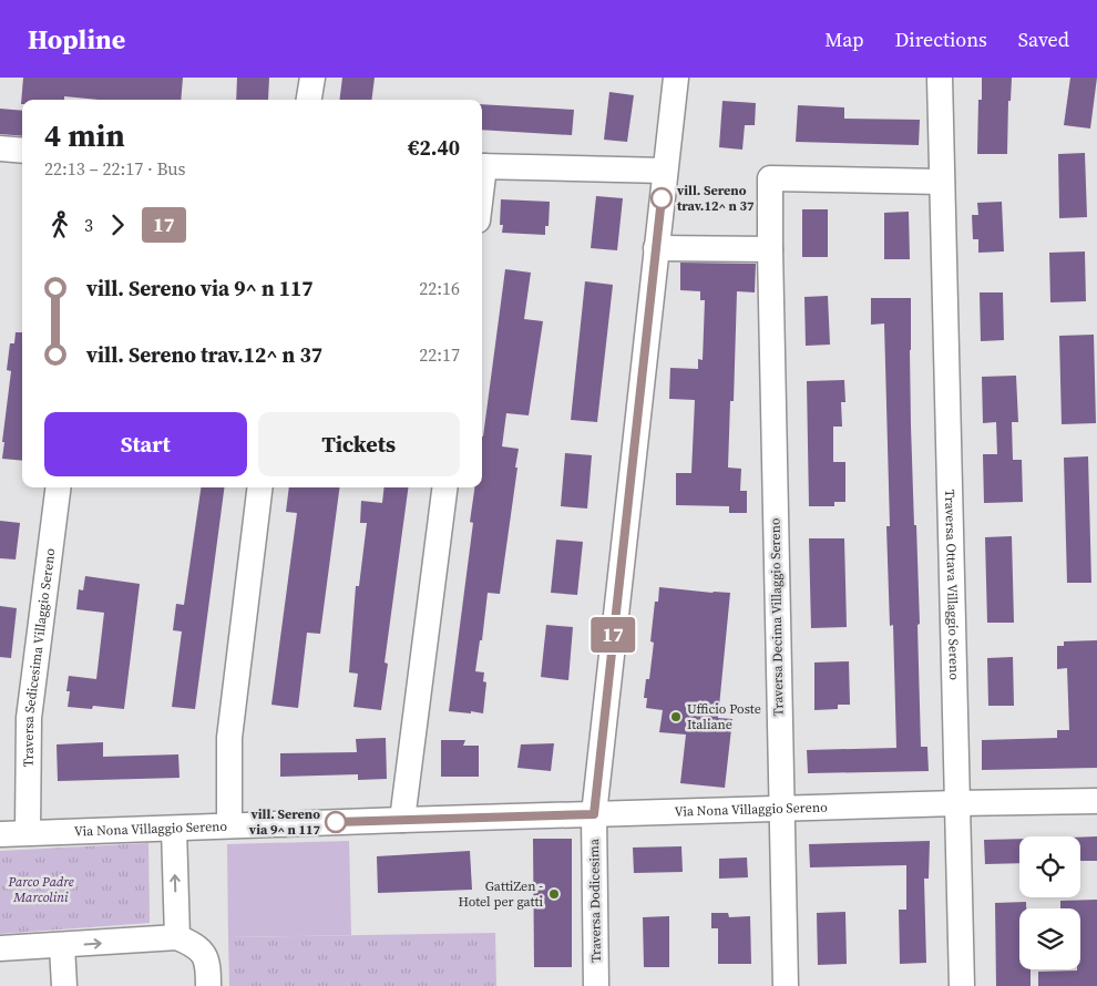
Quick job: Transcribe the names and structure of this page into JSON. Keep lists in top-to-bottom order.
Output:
{
  "streets": {
    "street": [
      "Traversa Ottava Villaggio Sereno",
      "Traversa Decima Villaggio Sereno",
      "Traversa Sedicesima Villaggio Sereno",
      "Via Nona Villaggio Sereno",
      "Traversa Dodicesima"
    ]
  },
  "crossings": [
    ["Traversa Ottava Villaggio Sereno", "Traversa Decima Villaggio Sereno"],
    ["Traversa Ottava Villaggio Sereno", "Via Nona Villaggio Sereno"],
    ["Traversa Decima Villaggio Sereno", "Via Nona Villaggio Sereno"],
    ["Traversa Sedicesima Villaggio Sereno", "Via Nona Villaggio Sereno"],
    ["Via Nona Villaggio Sereno", "Traversa Dodicesima"]
  ],
  "parks": ["Parco Padre Marcolini"],
  "places": [
    "vill. Sereno trav.12^ n 37",
    "Ufficio Poste Italiane",
    "vill. Sereno via 9^ n 117",
    "GattiZen - Hotel per gatti"
  ],
  "lines": ["bus line 17"],
  "page": {
    "header": "Hopline",
    "nav": ["Map", "Directions", "Saved"],
    "on_map": "17",
    "heading": ["4 min", "22:13 – 22:17 · Bus", "€2.40"],
    "legs": ["3", "17"],
    "list": [
      {
        "name": "vill. Sereno via 9^ n 117",
        "value": "22:16"
      },
      {
        "name": "vill. Sereno trav.12^ n 37",
        "value": "22:17"
      }
    ],
    "buttons": ["Start", "Tickets"]
  }
}
